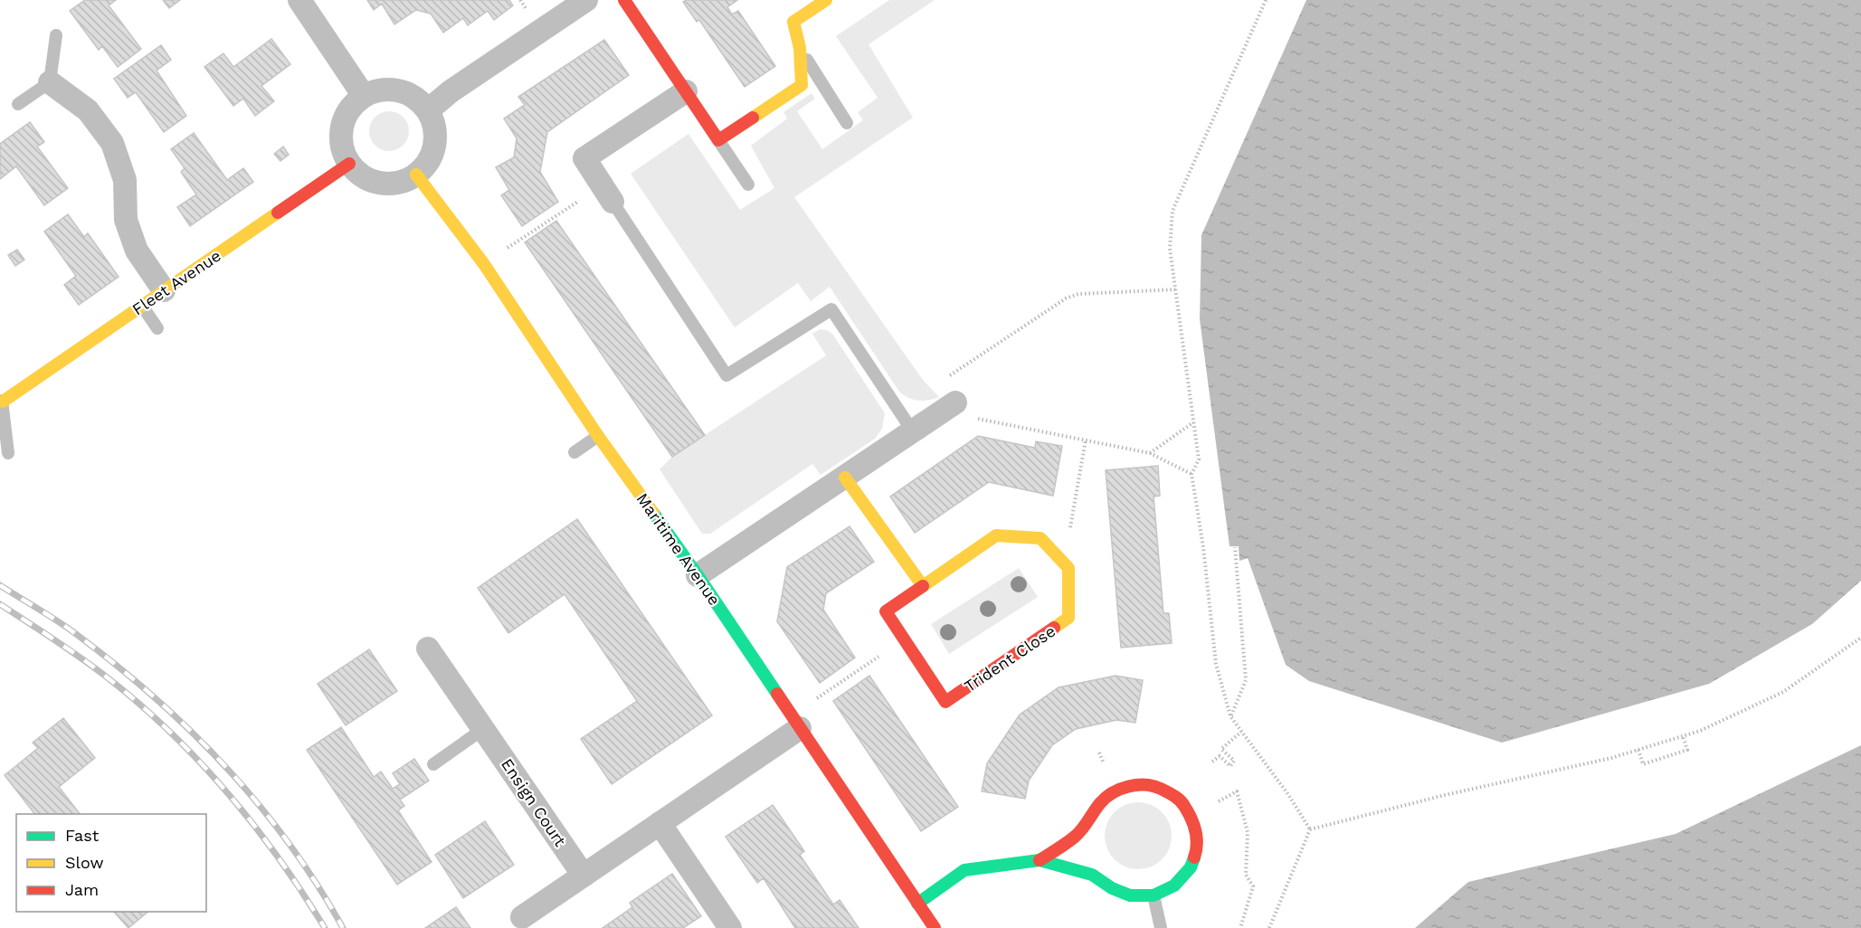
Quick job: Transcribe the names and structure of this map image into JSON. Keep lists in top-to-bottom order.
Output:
{
  "streets": {
    "street": [
      "Fleet Avenue",
      "Maritime Avenue",
      "Trident Close",
      "Ensign Court"
    ]
  },
  "crossings": [
    ["Fleet Avenue", "Maritime Avenue"]
  ],
  "legend": ["Fast", "Slow", "Jam"]
}
